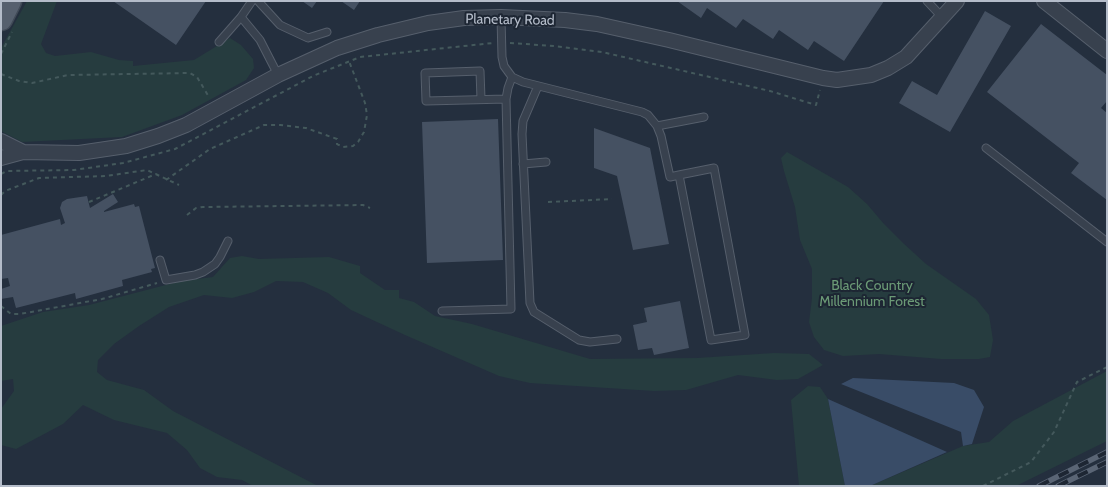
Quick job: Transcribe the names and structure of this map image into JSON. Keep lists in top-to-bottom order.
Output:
{
  "streets": {
    "street": ["Planetary Road"]
  },
  "parks": ["Black Country Millennium Forest"]
}
